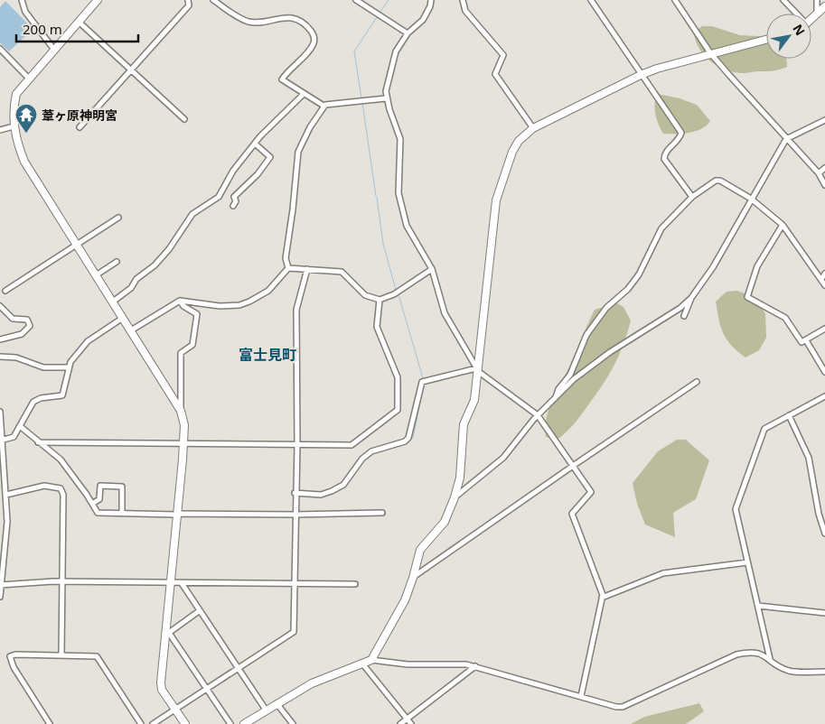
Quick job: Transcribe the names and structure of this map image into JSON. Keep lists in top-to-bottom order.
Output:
{
  "districts": ["富士見町"],
  "places": {
    "temple": ["葦ヶ原神明宮"]
  },
  "scale_bar": "200 m",
  "north": "top right"
}
